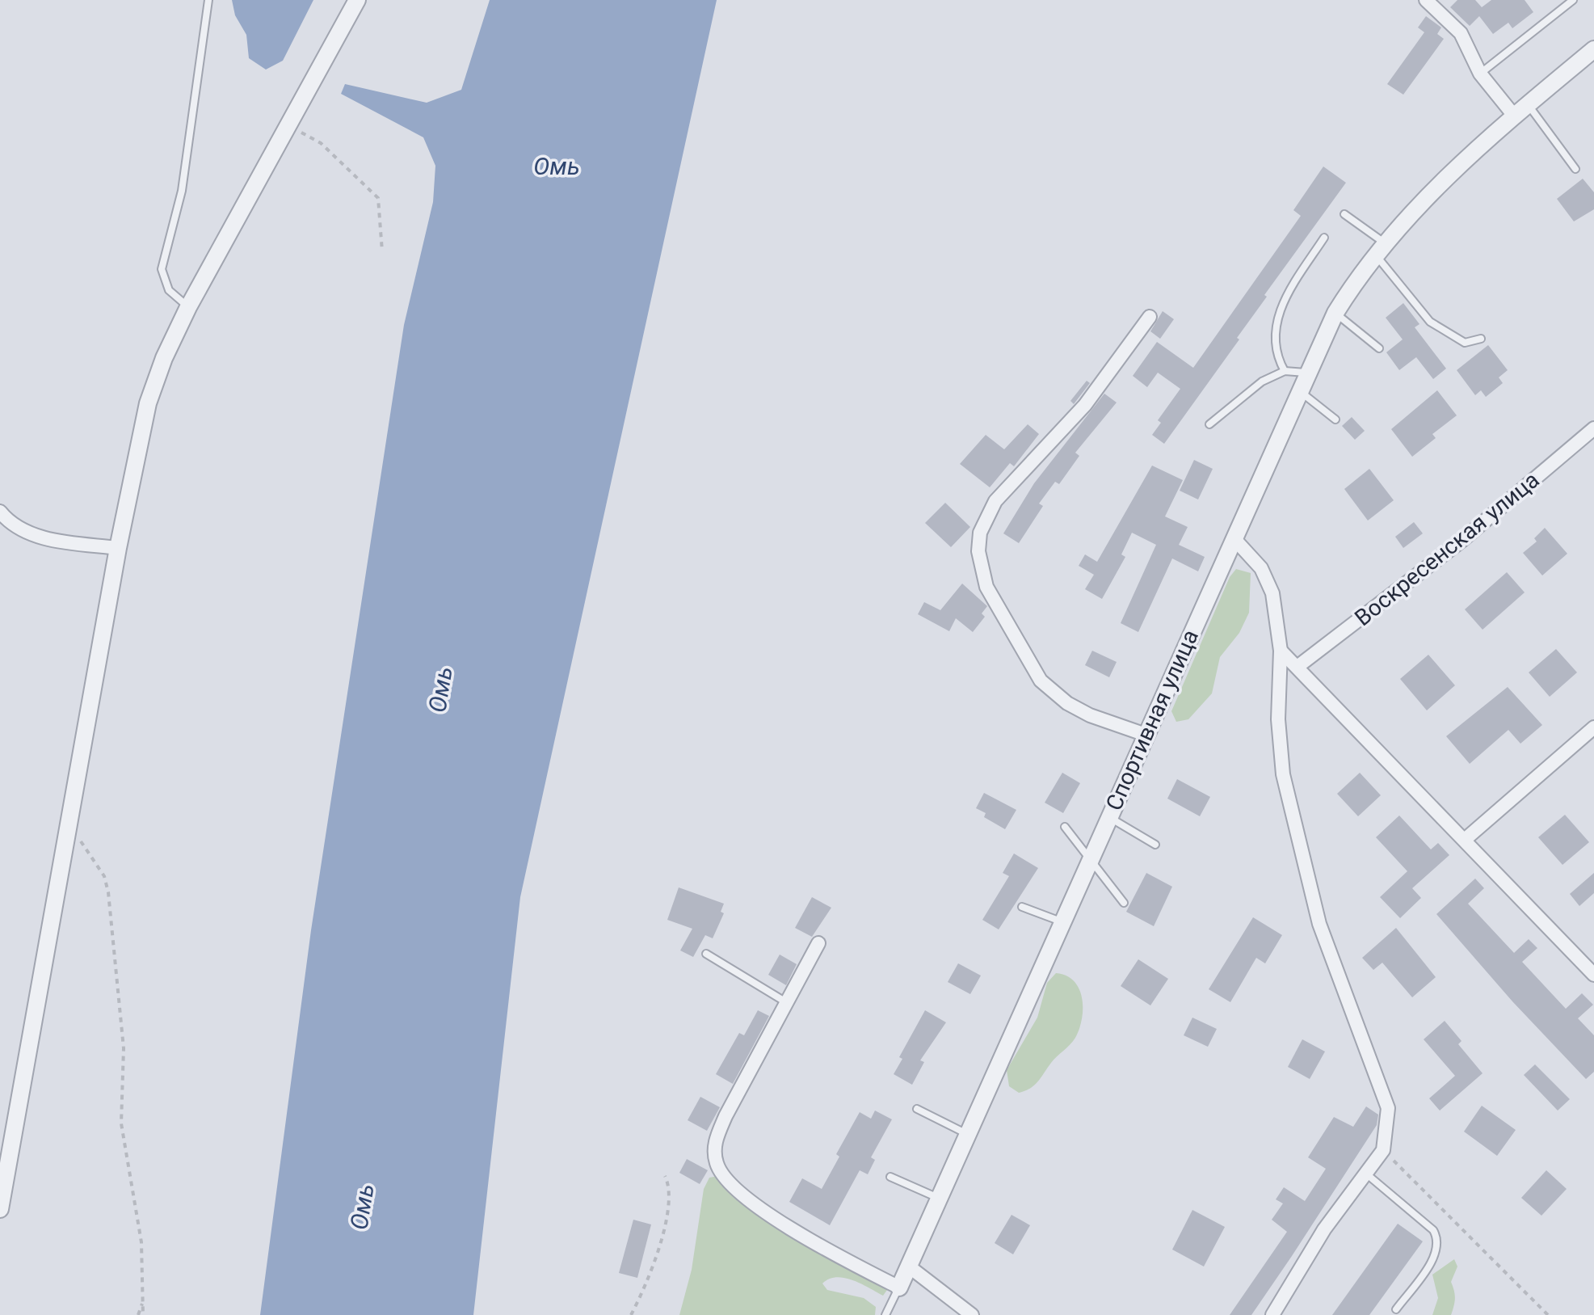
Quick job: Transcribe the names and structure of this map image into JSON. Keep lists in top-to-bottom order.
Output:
{
  "streets": {
    "street": ["Воскресенская улица", "Спортивная улица"]
  },
  "water": ["Омь"]
}
